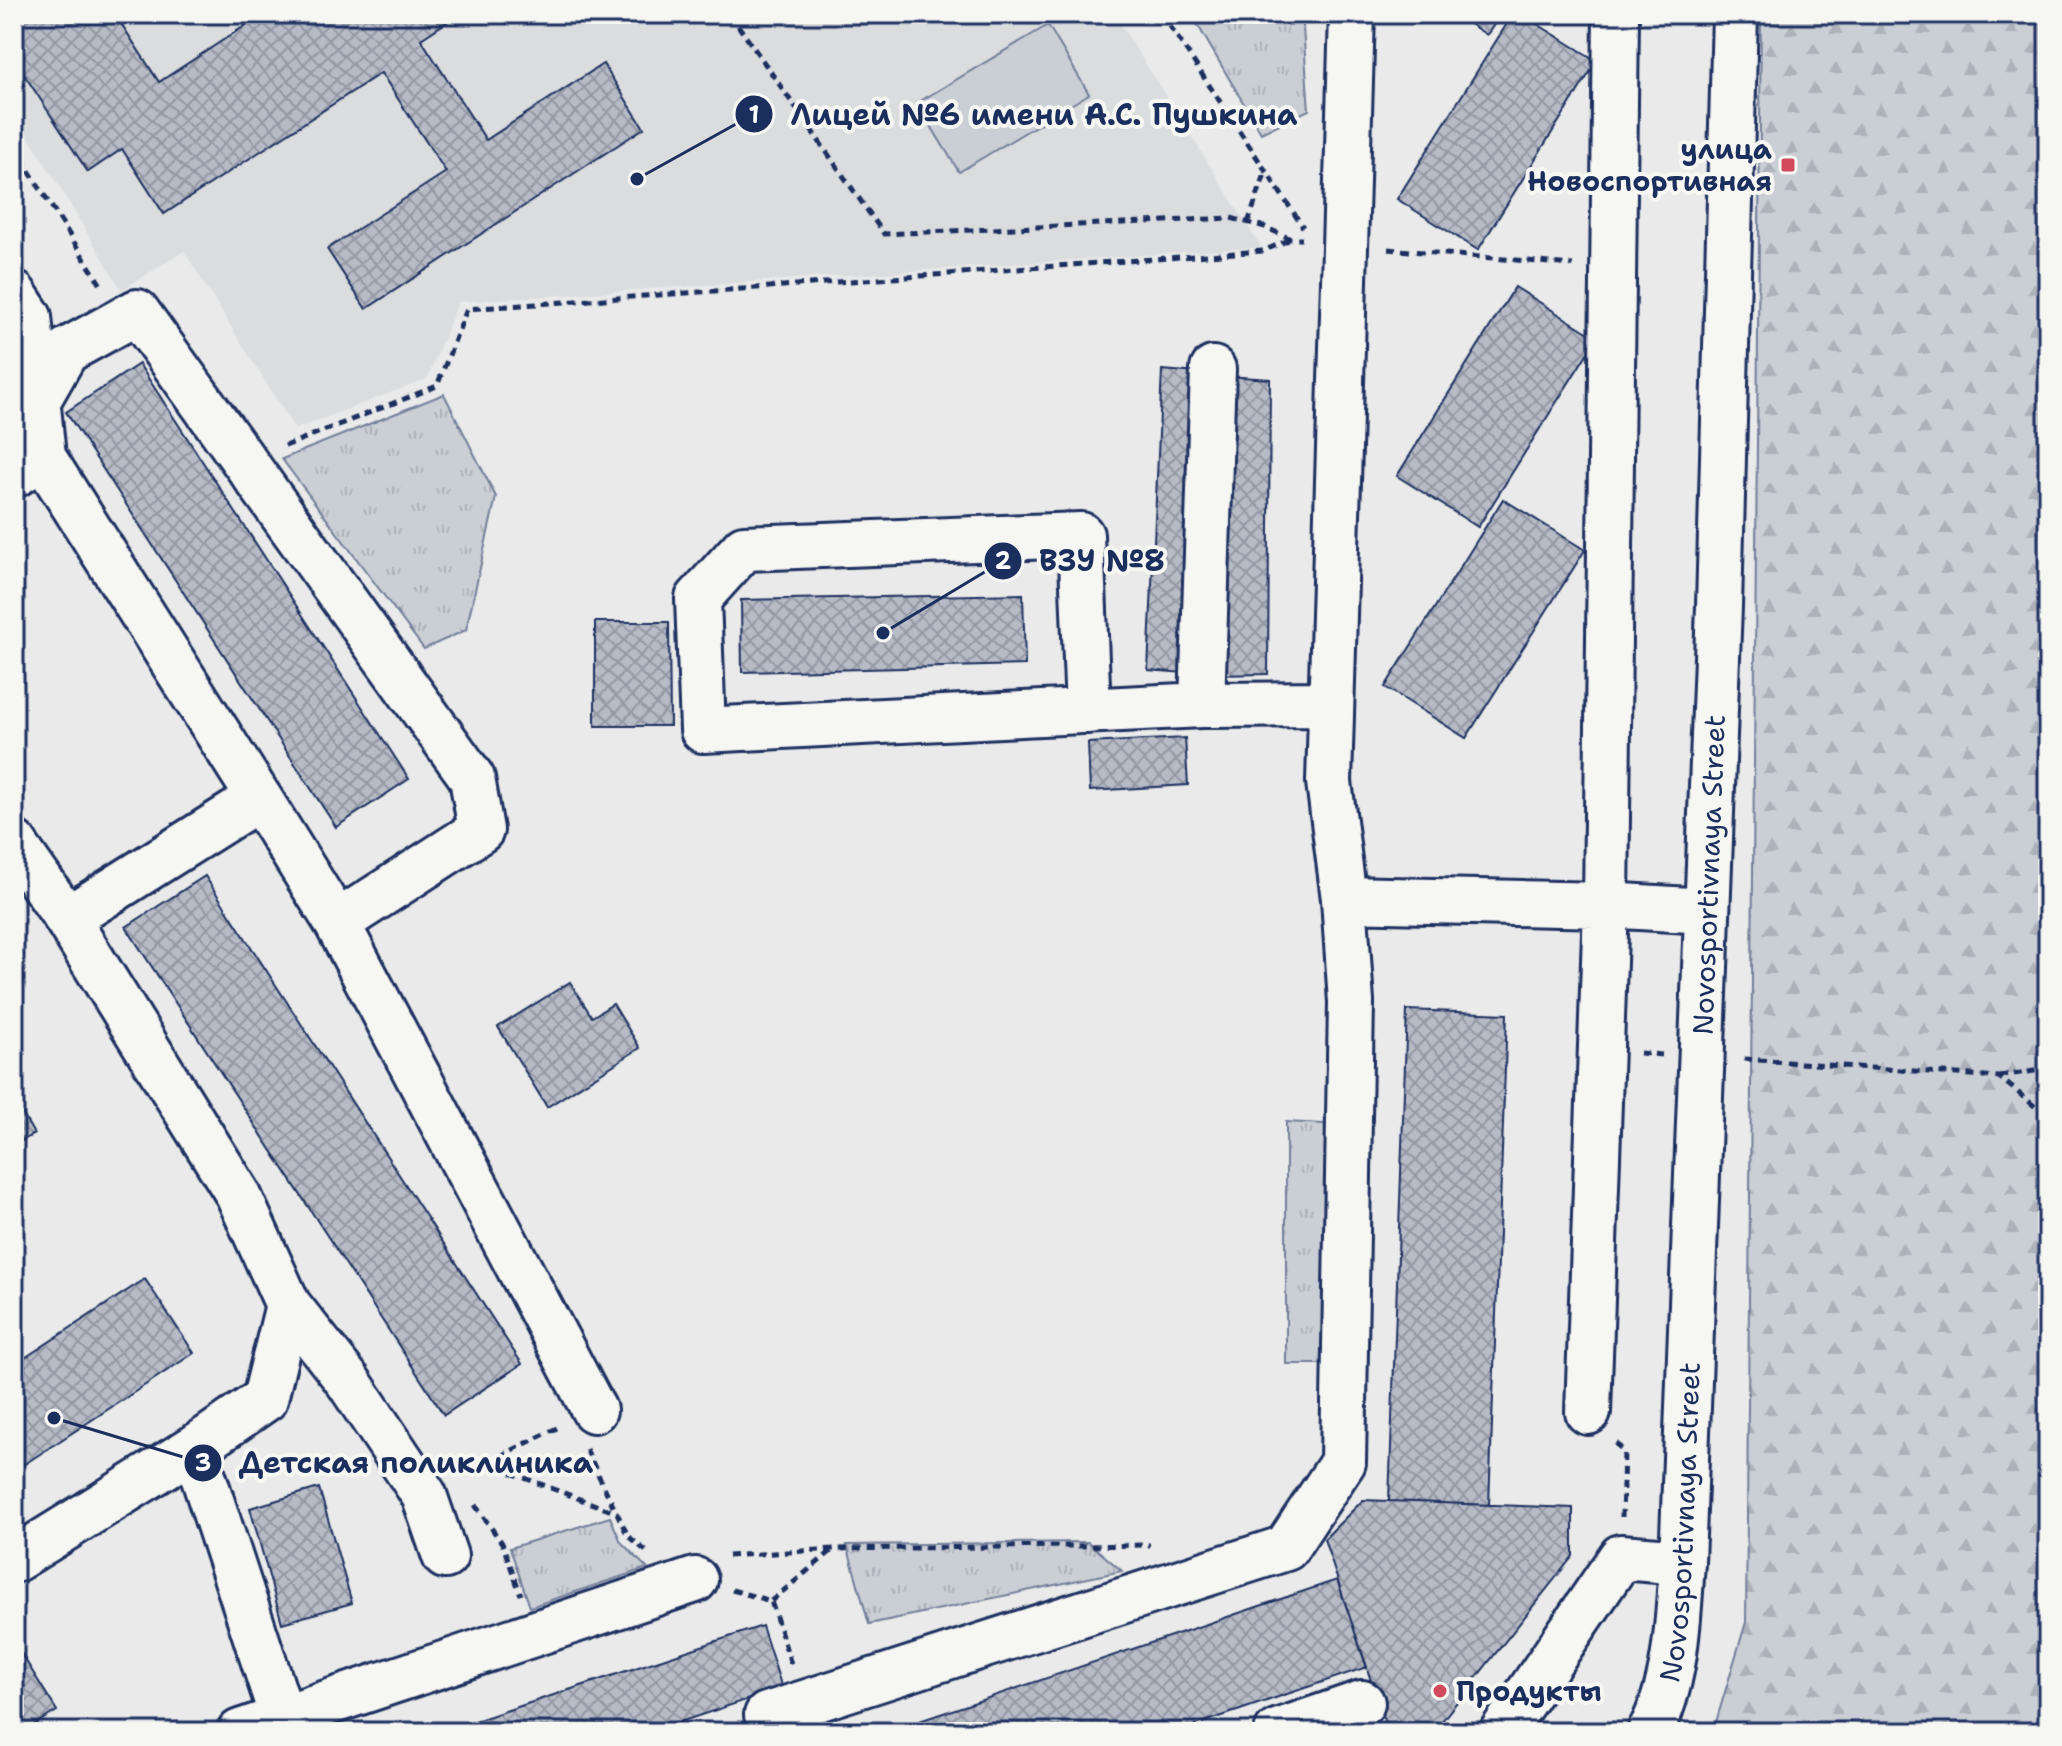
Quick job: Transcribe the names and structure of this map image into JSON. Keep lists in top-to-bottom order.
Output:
{
  "streets": {
    "main road": ["Novosportivnaya Street"]
  },
  "places": {
    "transit": ["улица Новоспортивная"],
    "other": [
      "Лицей №6 имени А.С. Пушкина",
      "ВЗУ №8",
      "Детская поликлиника",
      "Продукты"
    ]
  }
}
